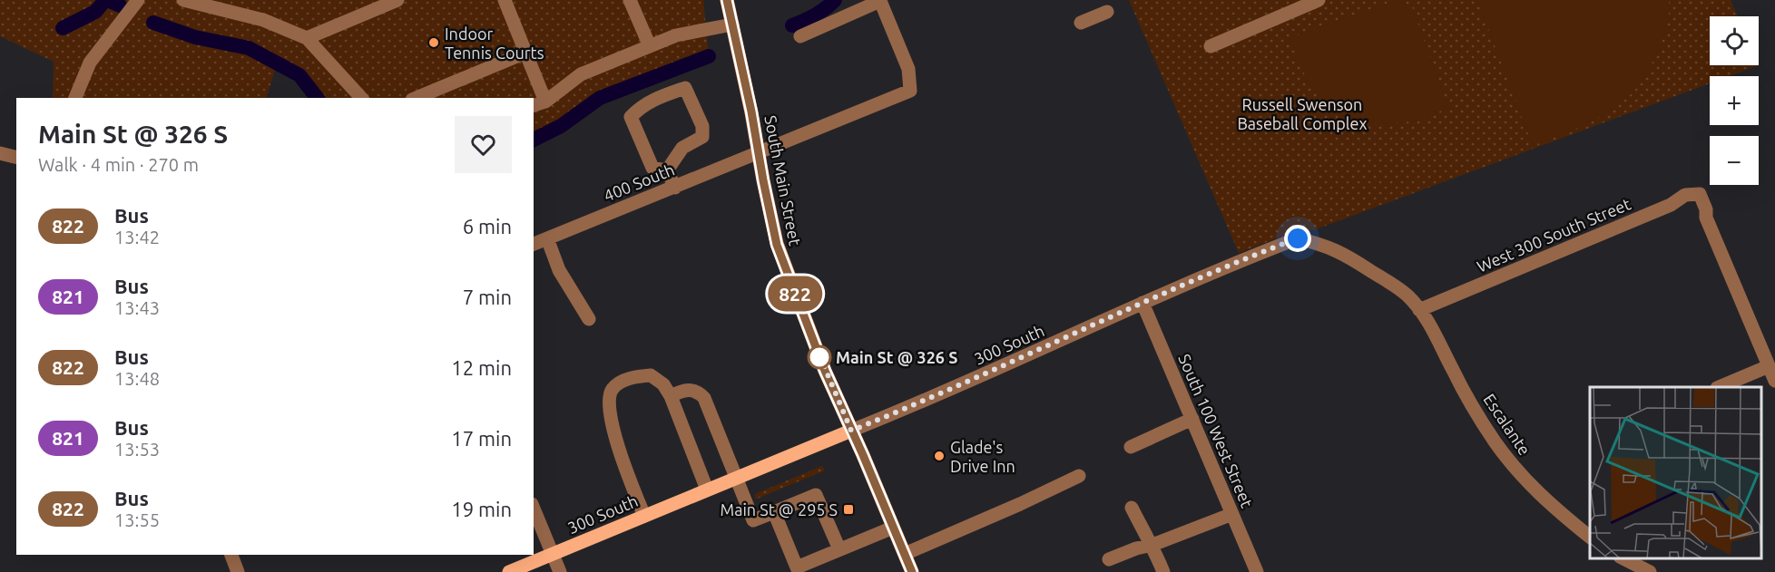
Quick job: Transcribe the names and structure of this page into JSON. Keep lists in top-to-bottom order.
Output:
{
  "streets": {
    "main road": ["South Main Street", "300 South"],
    "street": [
      "400 South",
      "West 300 South Street",
      "Escalante",
      "South 100 West Street"
    ]
  },
  "crossings": [
    ["South Main Street", "400 South"],
    ["South Main Street", "300 South"],
    ["West 300 South Street", "300 South"],
    ["West 300 South Street", "Escalante"],
    ["300 South", "Escalante"],
    ["300 South", "South 100 West Street"]
  ],
  "parks": ["Russell Swenson Baseball Complex"],
  "places": {
    "other": ["Indoor Tennis Courts", "Main St @ 326 S", "Glade's Drive Inn"],
    "transit": ["Main St @ 295 S"]
  },
  "lines": ["bus line 822"],
  "page": {
    "on_map": "822",
    "map_buttons": ["+", "−"],
    "heading": ["Main St @ 326 S", "Walk · 4 min · 270 m"],
    "list": [
      {
        "mark": "822",
        "name": "Bus",
        "note": "13:42",
        "value": "6 min"
      },
      {
        "mark": "821",
        "name": "Bus",
        "note": "13:43",
        "value": "7 min"
      },
      {
        "mark": "822",
        "name": "Bus",
        "note": "13:48",
        "value": "12 min"
      },
      {
        "mark": "821",
        "name": "Bus",
        "note": "13:53",
        "value": "17 min"
      },
      {
        "mark": "822",
        "name": "Bus",
        "note": "13:55",
        "value": "19 min"
      }
    ]
  }
}
